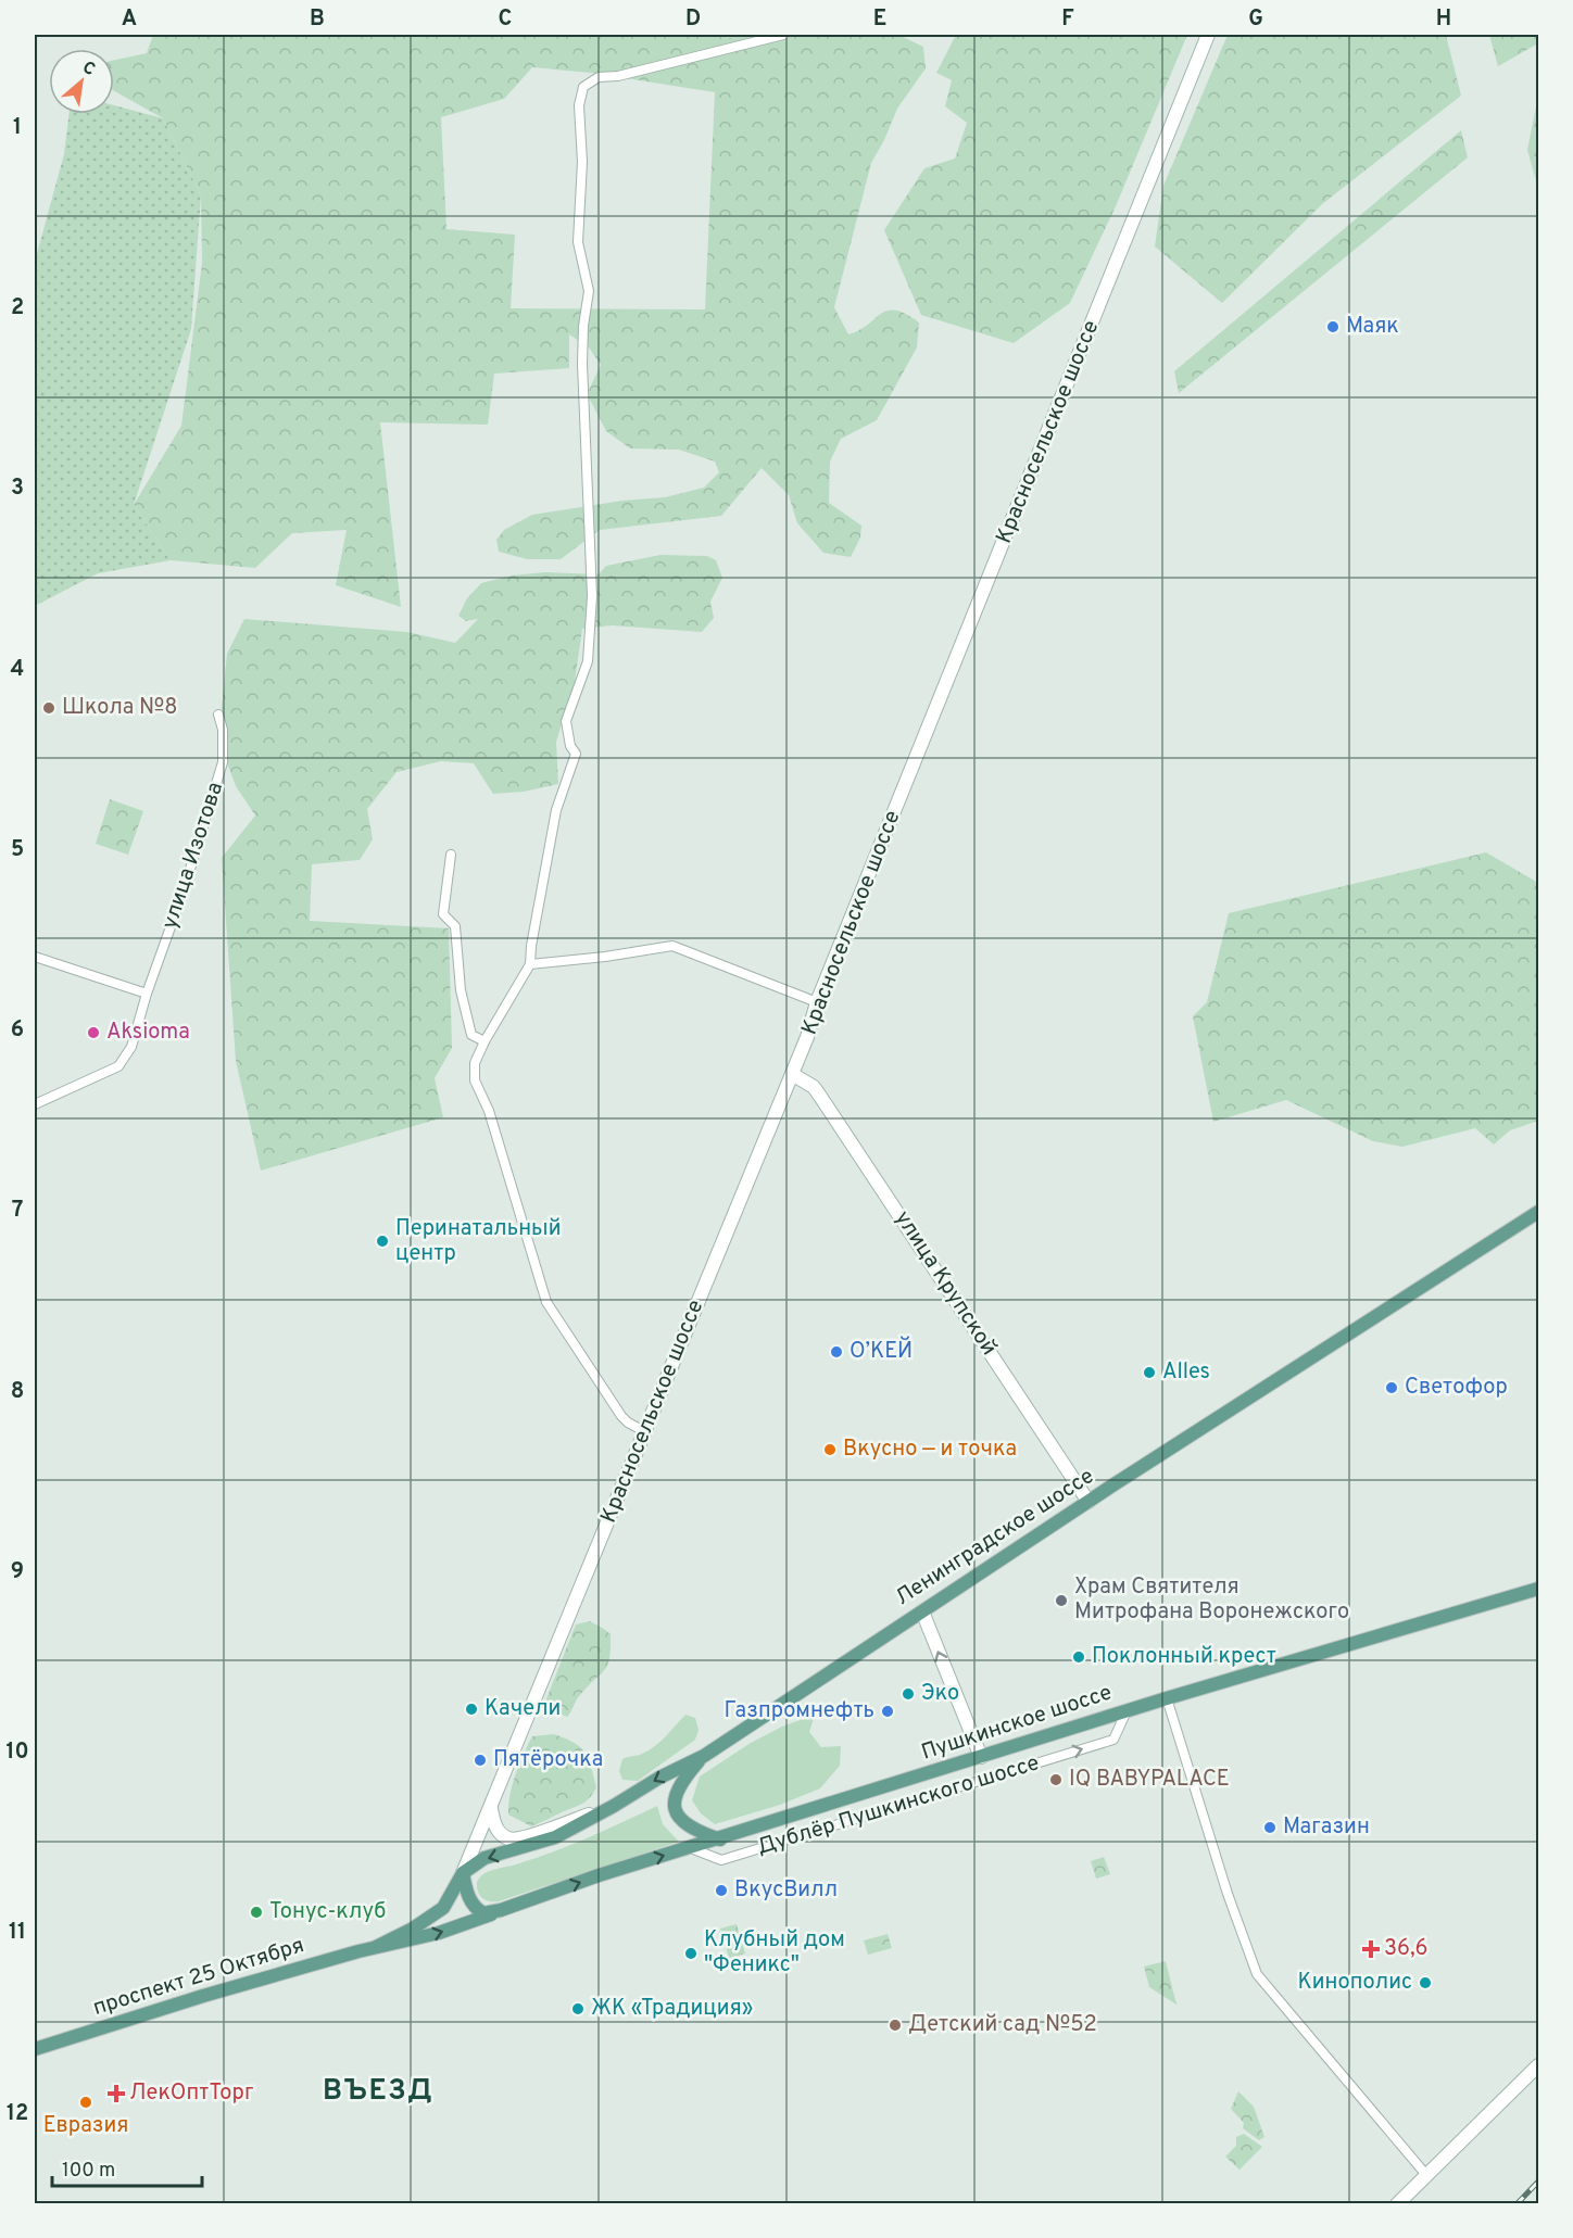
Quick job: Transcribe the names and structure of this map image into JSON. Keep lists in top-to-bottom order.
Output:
{
  "streets": {
    "main road": [
      "Красносельское шоссе",
      "улица Крупской",
      "Ленинградское шоссе",
      "Пушкинское шоссе",
      "проспект 25 Октября"
    ],
    "street": ["улица Изотова", "Дублёр Пушкинского шоссе"]
  },
  "crossings": [
    ["Красносельское шоссе", "улица Крупской"],
    ["Красносельское шоссе", "Ленинградское шоссе"],
    ["Красносельское шоссе", "проспект 25 Октября"],
    ["улица Крупской", "Ленинградское шоссе"],
    ["Ленинградское шоссе", "проспект 25 Октября"],
    ["Пушкинское шоссе", "Дублёр Пушкинского шоссе"],
    ["Пушкинское шоссе", "проспект 25 Октября"]
  ],
  "one_way": ["Дублёр Пушкинского шоссе"],
  "districts": ["ВЪЕЗД"],
  "places": {
    "other": [
      "Маяк",
      "Школа №8",
      "Aksioma",
      "Перинатальный центр",
      "О’КЕЙ",
      "Alles",
      "Светофор",
      "Вкусно — и точка",
      "Храм Святителя Митрофана Воронежского",
      "Поклонный крест",
      "Эко",
      "Качели",
      "Газпромнефть",
      "Пятёрочка",
      "IQ BABYPALACE",
      "Магазин",
      "ВкусВилл",
      "Тонус-клуб",
      "Клубный дом \"Феникс\"",
      "Кинополис",
      "ЖК «Традиция»",
      "Детский сад №52",
      "Евразия"
    ],
    "health": ["36,6", "ЛекОптТорг"]
  },
  "scale_bar": "100 m",
  "north": "top right",
  "grid": {
    "columns": [
      "A",
      "B",
      "C",
      "D",
      "E",
      "F",
      "G",
      "H"
    ],
    "rows": [
      "1",
      "2",
      "3",
      "4",
      "5",
      "6",
      "7",
      "8",
      "9",
      "10",
      "11",
      "12"
    ]
  }
}
